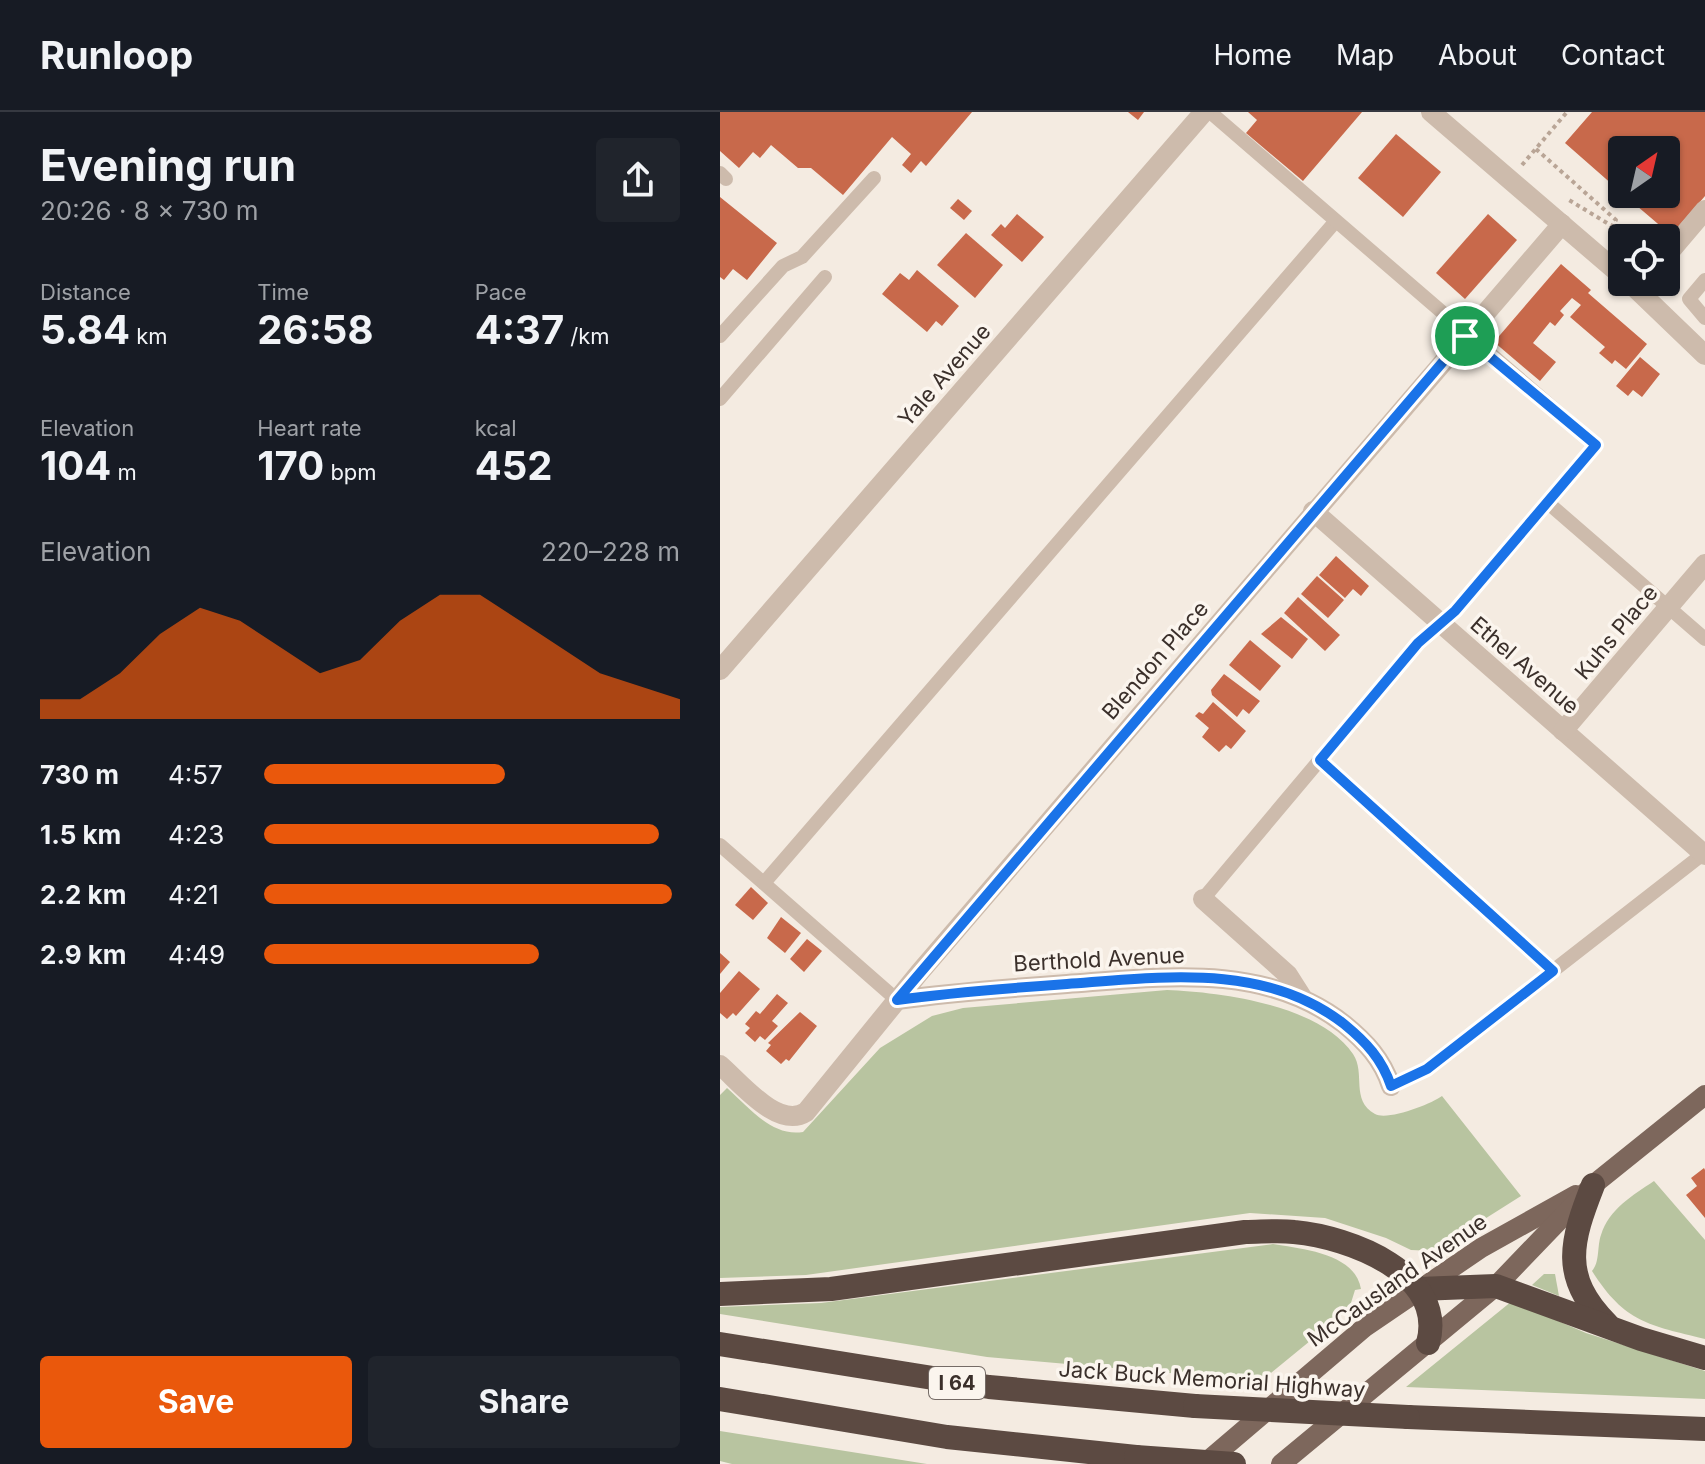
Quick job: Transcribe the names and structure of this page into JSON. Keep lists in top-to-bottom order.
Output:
{
  "streets": {
    "highway": ["Jack Buck Memorial Highway", "I 64"],
    "main road": ["McCausland Avenue"],
    "street": [
      "Yale Avenue",
      "Kuhs Place",
      "Blendon Place",
      "Ethel Avenue",
      "Berthold Avenue"
    ]
  },
  "crossings": [
    ["Kuhs Place", "Ethel Avenue"],
    ["Blendon Place", "Ethel Avenue"],
    ["Blendon Place", "Berthold Avenue"]
  ],
  "north": "top right",
  "page": {
    "header": "Runloop",
    "nav": [
      "Home",
      "Map",
      "About",
      "Contact"
    ],
    "heading": ["Evening run", "20:26 · 8 × 730 m"],
    "stats": [
      ["Distance", "5.84 km"],
      ["Time", "26:58"],
      ["Pace", "4:37 /km"],
      ["Elevation", "104 m"],
      ["Heart rate", "170 bpm"],
      ["kcal", "452"]
    ],
    "chart": ["Elevation", "220–228 m"],
    "list": [
      {
        "name": "730 m",
        "note": "4:57"
      },
      {
        "name": "1.5 km",
        "note": "4:23"
      },
      {
        "name": "2.2 km",
        "note": "4:21"
      },
      {
        "name": "2.9 km",
        "note": "4:49"
      }
    ],
    "buttons": ["Save", "Share"]
  }
}
